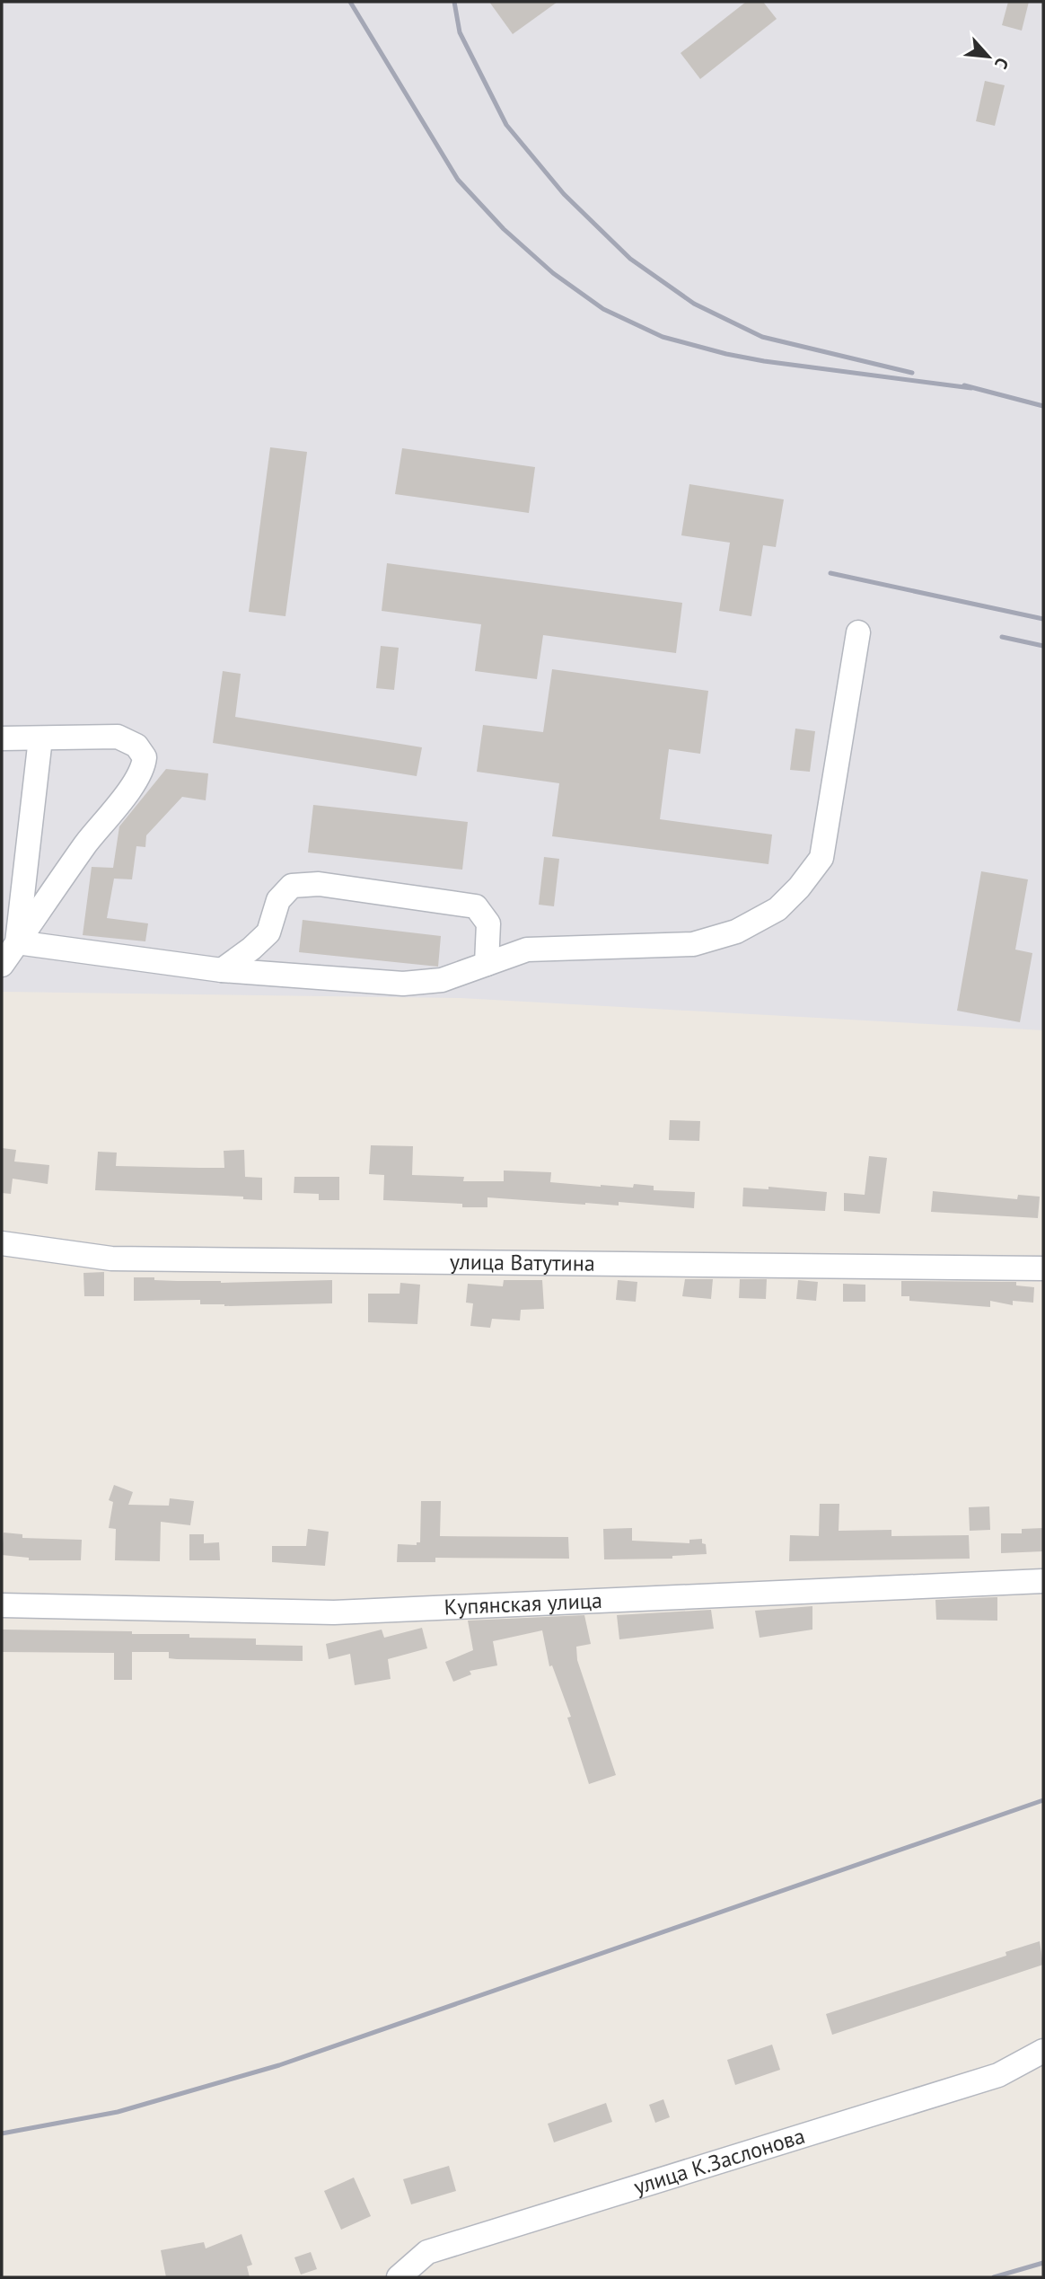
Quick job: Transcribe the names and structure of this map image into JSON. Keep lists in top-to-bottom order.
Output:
{
  "streets": {
    "street": ["улица Ватутина", "Купянская улица", "улица К.Заслонова"]
  },
  "north": "bottom right"
}
